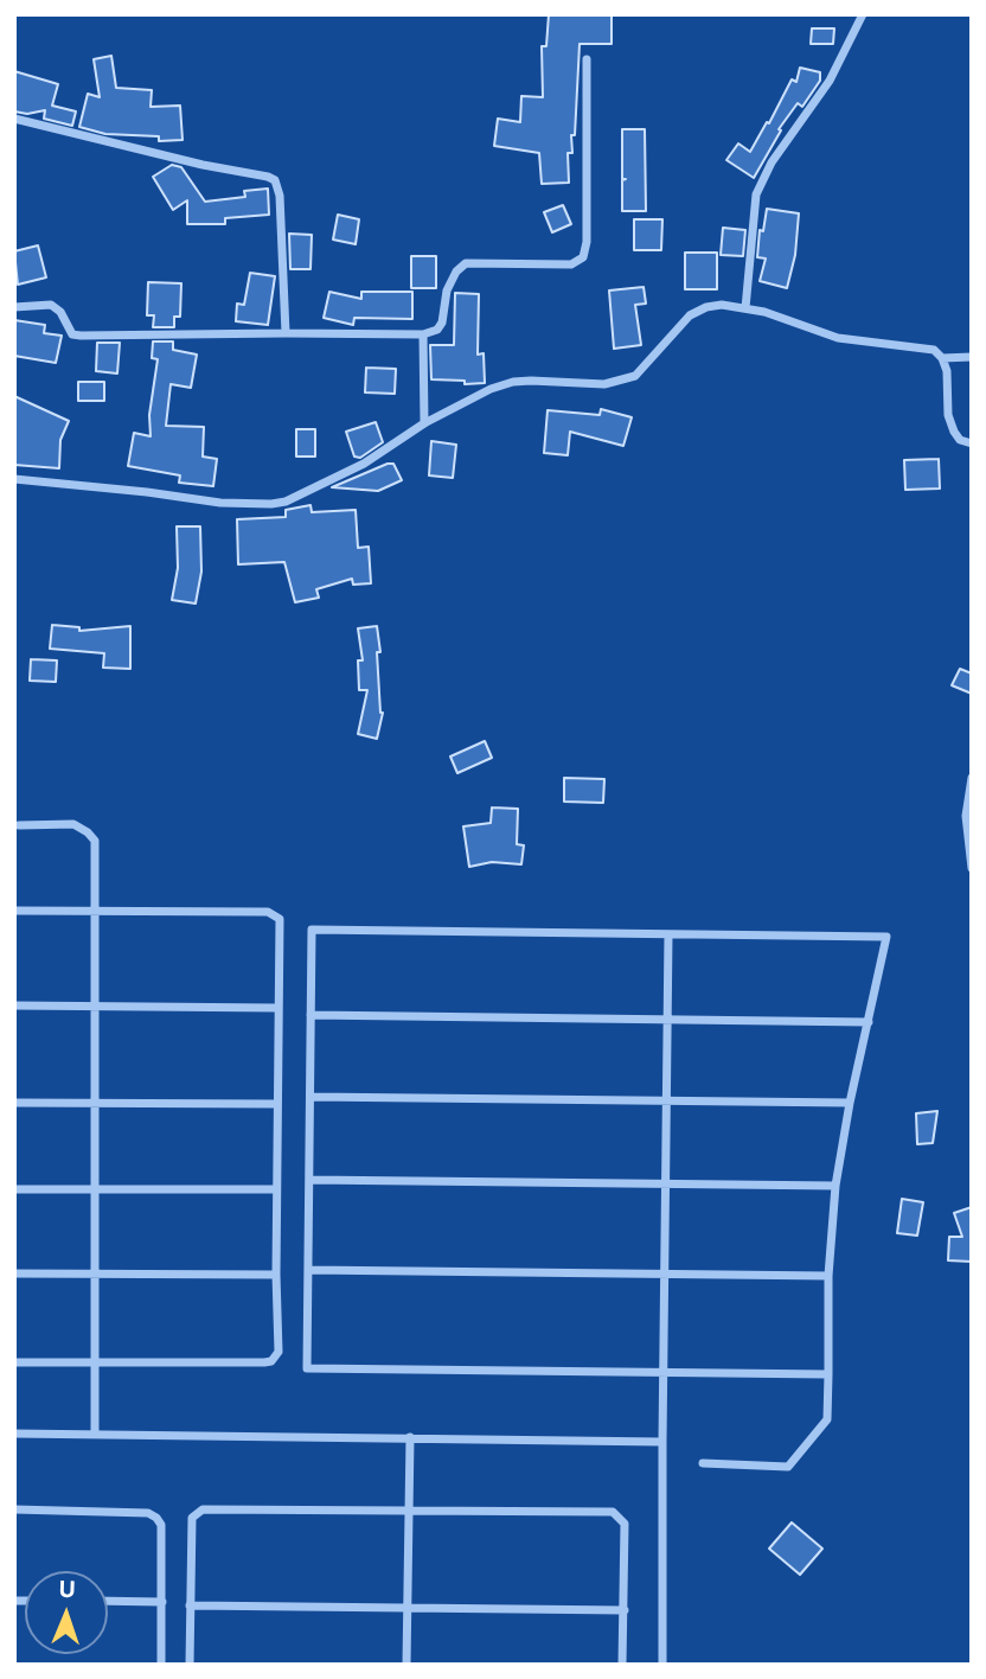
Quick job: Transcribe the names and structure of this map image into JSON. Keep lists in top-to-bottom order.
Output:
{
  "north": "top"
}
